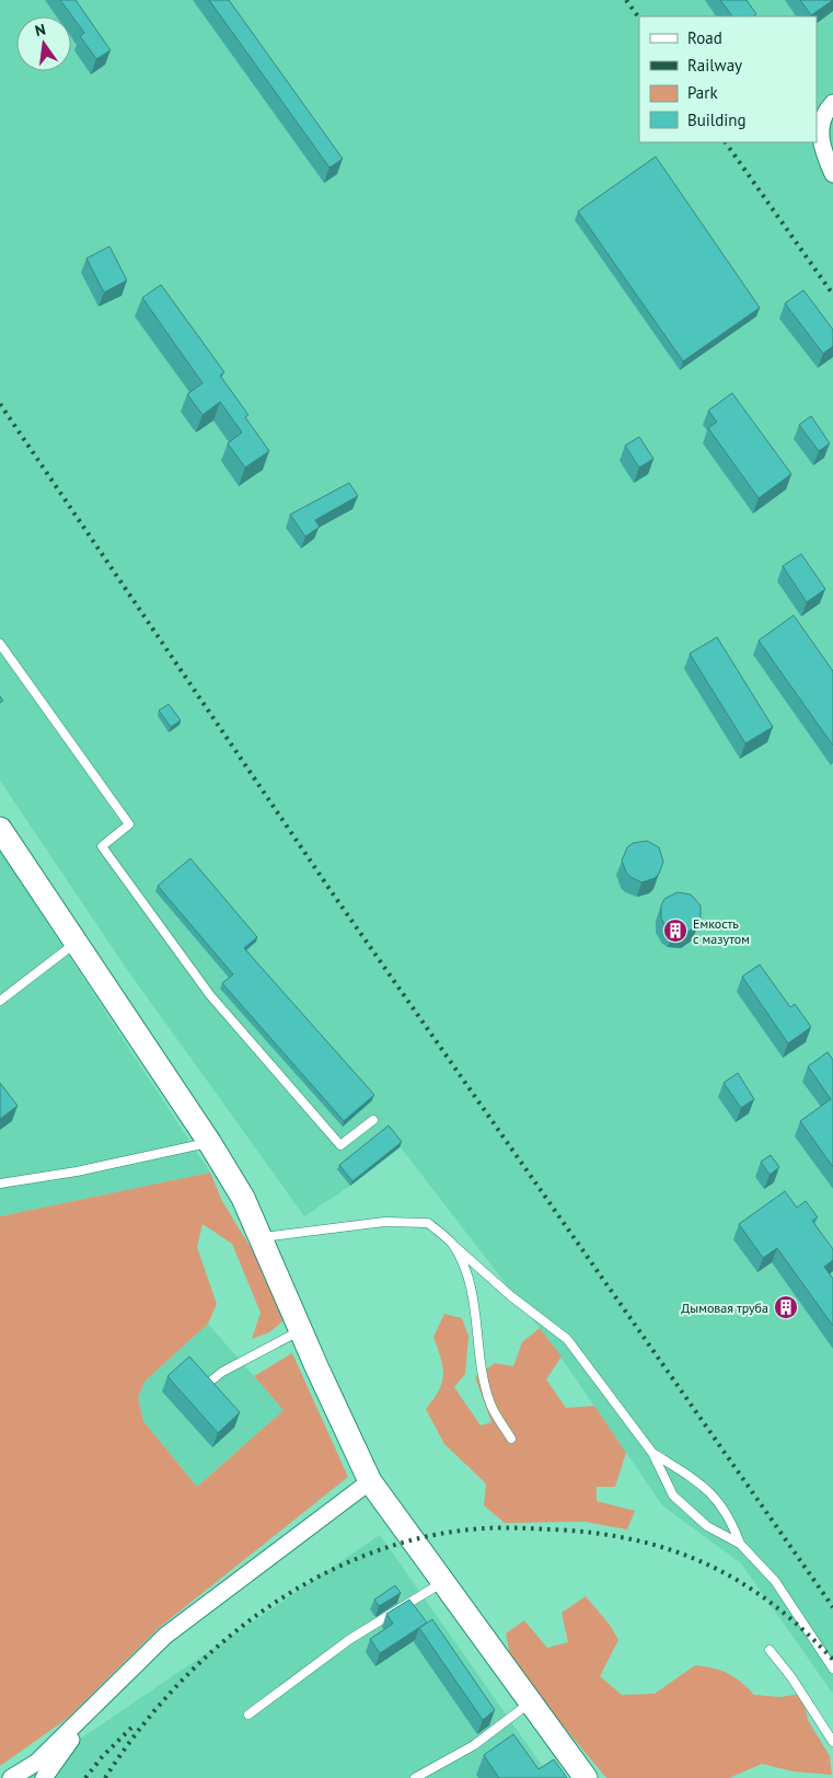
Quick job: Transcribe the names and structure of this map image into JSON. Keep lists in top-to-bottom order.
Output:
{
  "places": {
    "building": ["Емкость с мазутом", "Дымовая труба"]
  },
  "legend": [
    "Road",
    "Railway",
    "Park",
    "Building"
  ],
  "north": "top"
}
